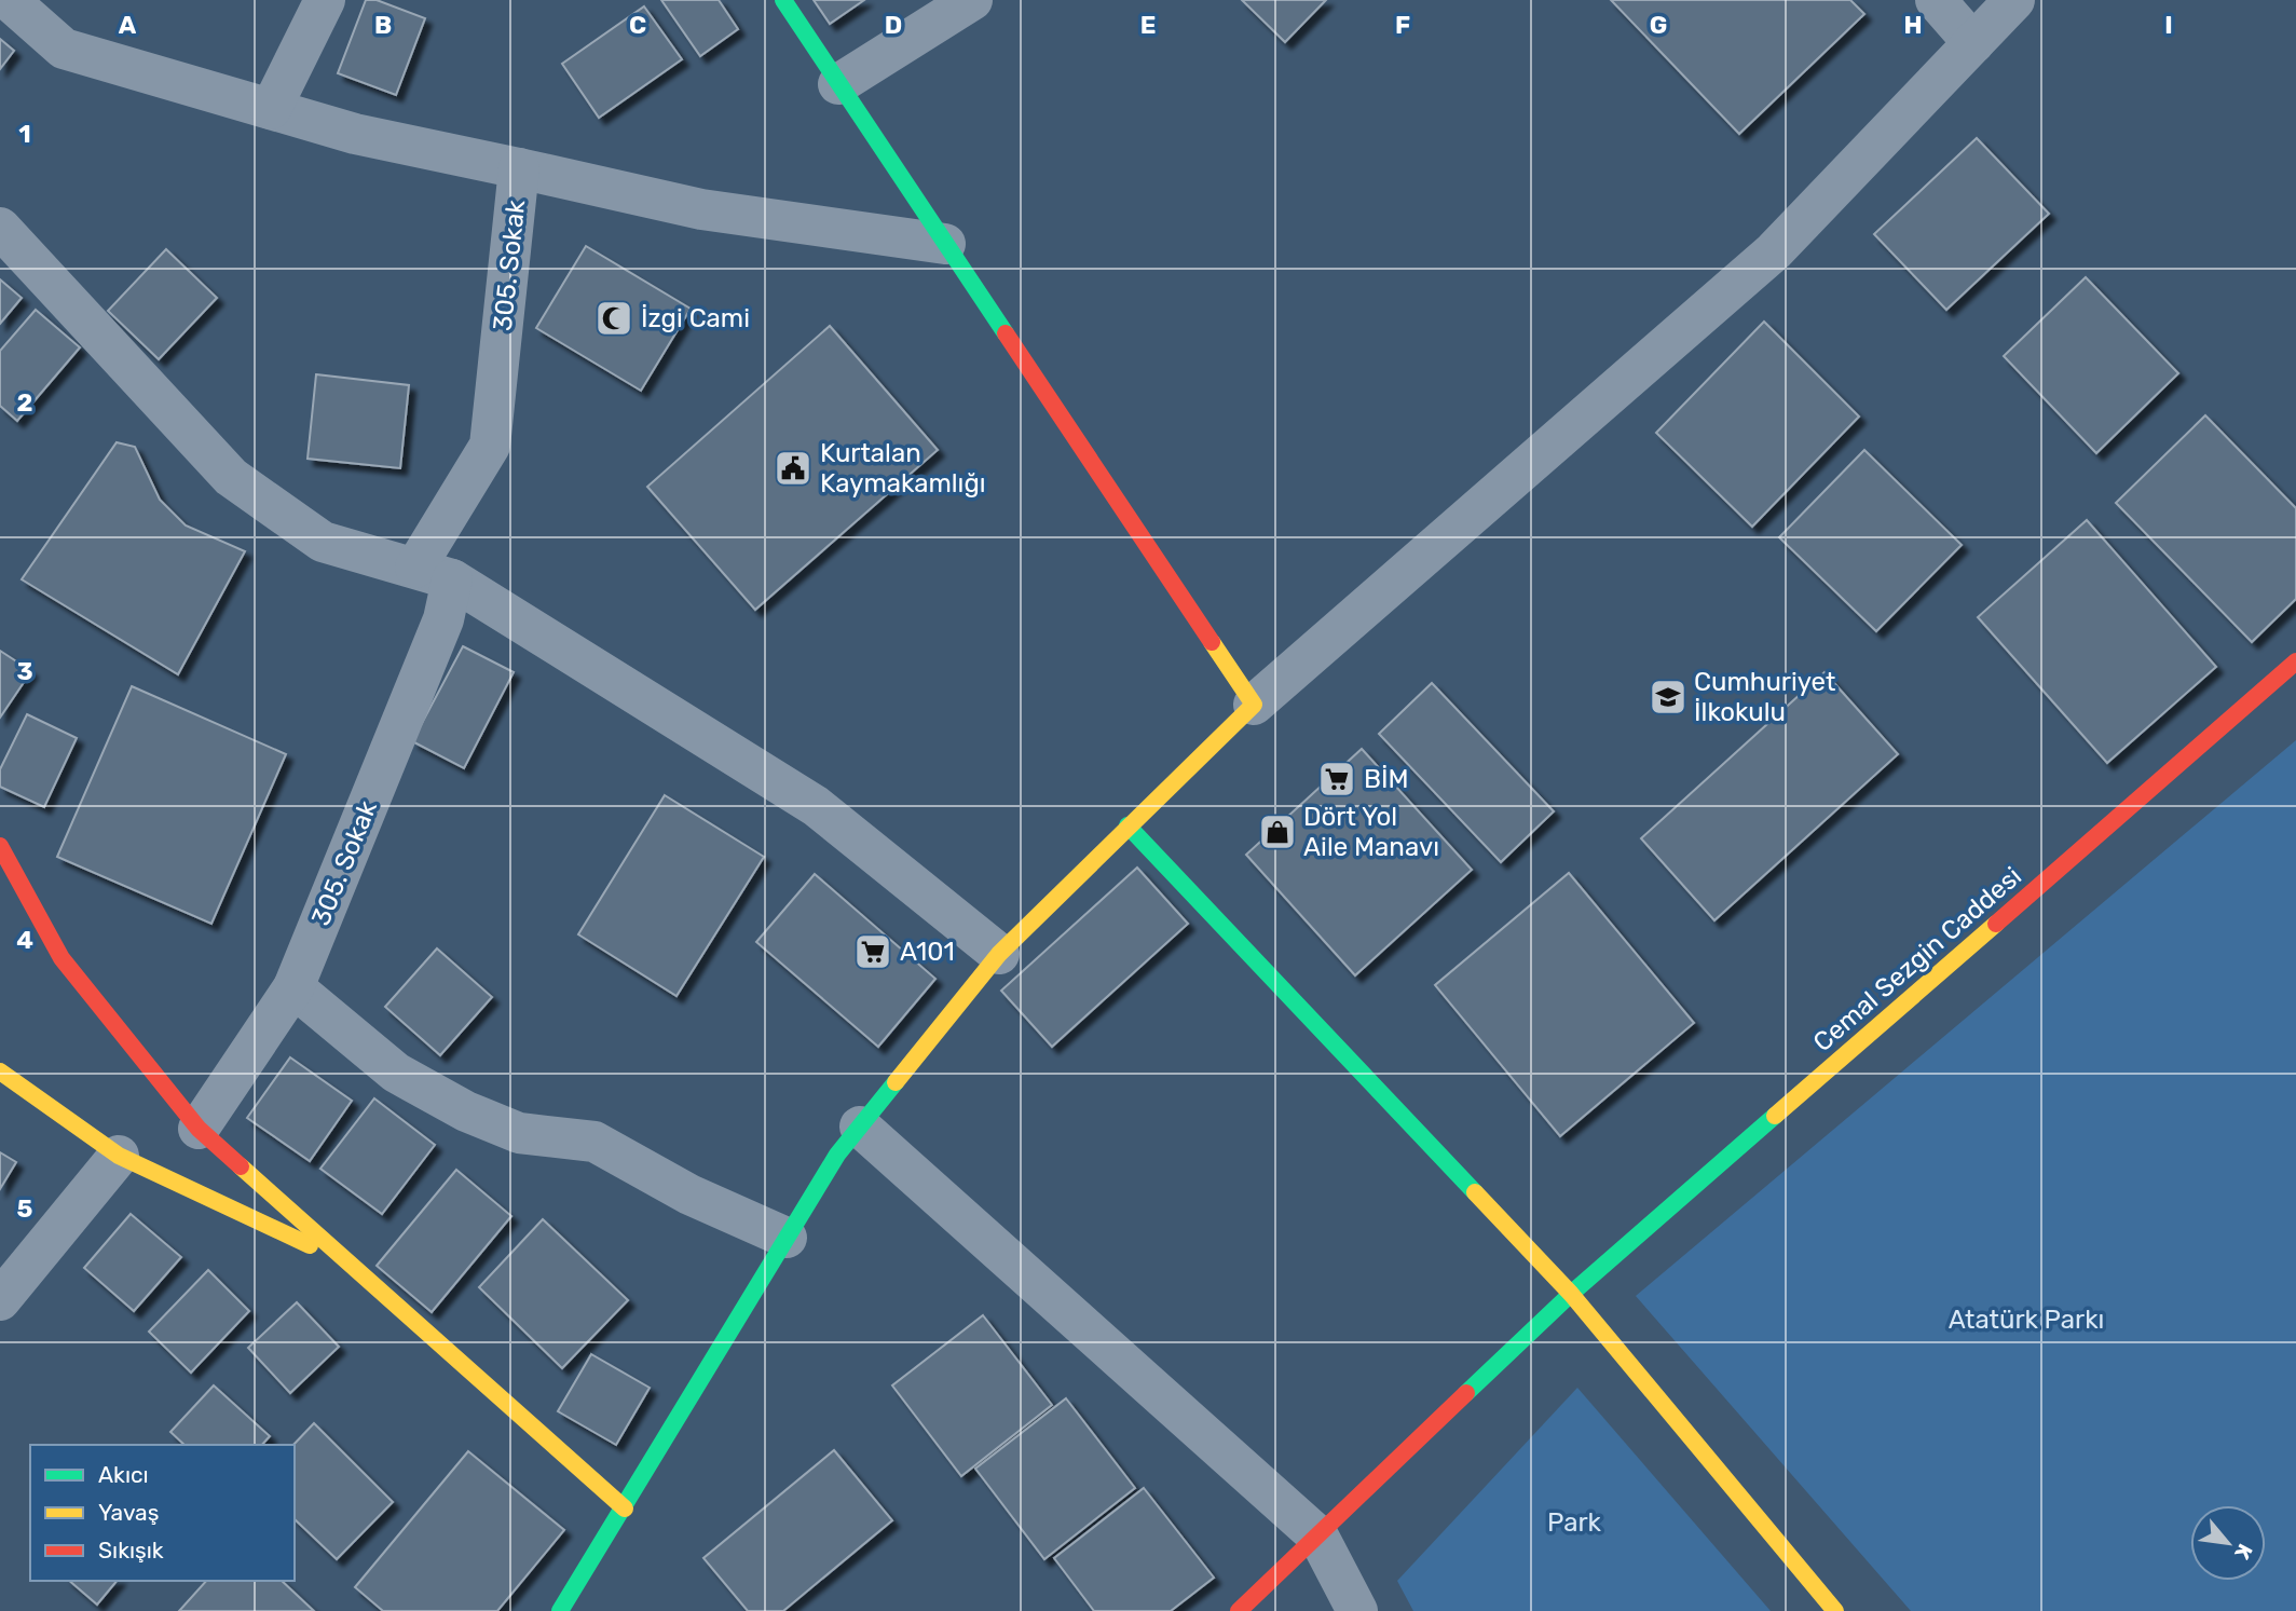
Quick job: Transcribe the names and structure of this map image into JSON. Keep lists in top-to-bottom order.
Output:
{
  "streets": {
    "street": ["305. Sokak", "Cemal Sezgin Caddesi"]
  },
  "parks": ["Atatürk Parkı", "Park"],
  "places": {
    "mosque": ["İzgi Cami"],
    "public building": ["Kurtalan Kaymakamlığı"],
    "school or university": ["Cumhuriyet İlkokulu"],
    "supermarket": ["BİM", "A101"],
    "shop": ["Dört Yol Aile Manavı"]
  },
  "legend": ["Akıcı", "Yavaş", "Sıkışık"],
  "north": "bottom right",
  "grid": {
    "columns": [
      "A",
      "B",
      "C",
      "D",
      "E",
      "F",
      "G",
      "H",
      "I"
    ],
    "rows": [
      "1",
      "2",
      "3",
      "4",
      "5"
    ]
  }
}
